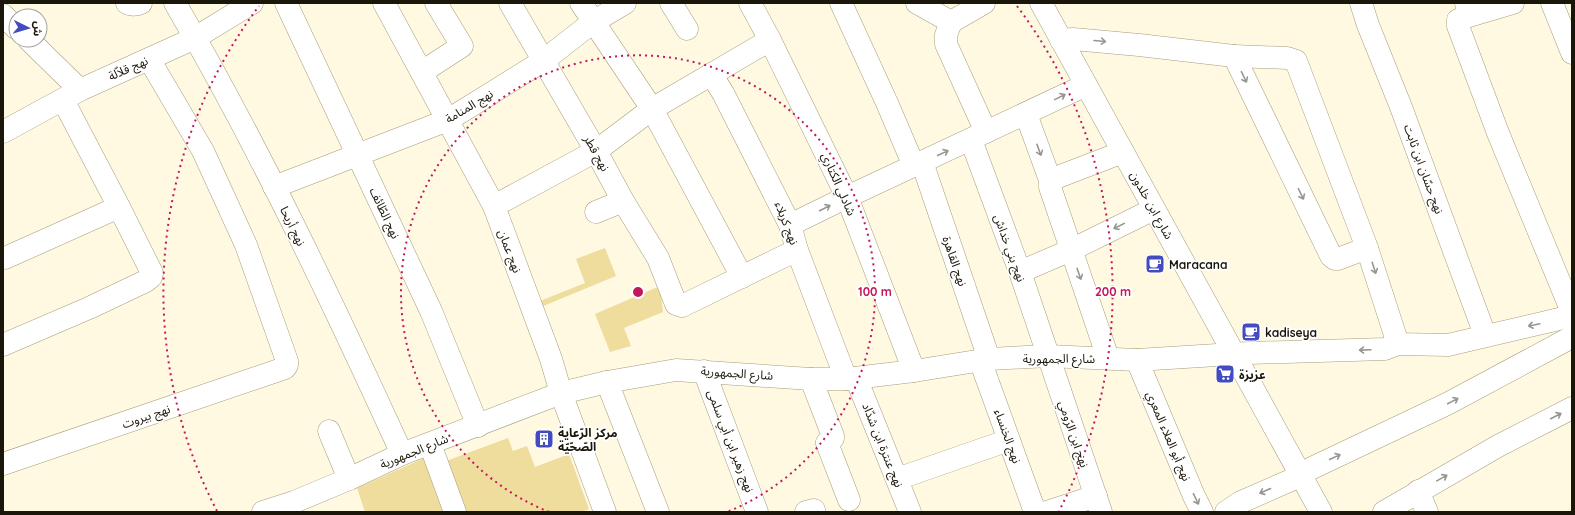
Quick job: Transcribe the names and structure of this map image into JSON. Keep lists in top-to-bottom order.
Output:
{
  "streets": {
    "street": [
      "نهج قلاّلة",
      "نهج المنامة",
      "نهج قطر",
      "نهج حسّان ابن ثابت",
      "شادلي الكتاري",
      "شارع ابن خلدون",
      "نهج الطّائف",
      "نهج كربلاء",
      "نهج أريحا",
      "نهج بني خداش",
      "نهج عمان",
      "نهج القاهرة",
      "شارع الجمهورية",
      "نهج بيروت",
      "نهج ابن الرّومي",
      "نهج الخنساء",
      "نهج أبو العلاء المعري",
      "نهج زهير ابن أبي سلمى",
      "نهج عنترة ابن شدّاد"
    ]
  },
  "crossings": [
    ["نهج قلاّلة", "نهج أريحا"],
    ["نهج قلاّلة", "نهج بيروت"],
    ["نهج المنامة", "نهج قطر"],
    ["نهج المنامة", "نهج الطّائف"],
    ["نهج المنامة", "نهج أريحا"],
    ["نهج المنامة", "نهج عمان"],
    ["نهج حسّان ابن ثابت", "شارع الجمهورية"],
    ["شادلي الكتاري", "شارع الجمهورية"],
    ["شارع ابن خلدون", "شارع الجمهورية"],
    ["نهج الطّائف", "شارع الجمهورية"],
    ["نهج كربلاء", "شارع الجمهورية"],
    ["نهج كربلاء", "نهج عنترة ابن شدّاد"],
    ["نهج أريحا", "شارع الجمهورية"],
    ["نهج بني خداش", "شارع الجمهورية"],
    ["نهج بني خداش", "نهج ابن الرّومي"],
    ["نهج عمان", "شارع الجمهورية"],
    ["نهج القاهرة", "شارع الجمهورية"],
    ["نهج القاهرة", "نهج الخنساء"],
    ["شارع الجمهورية", "نهج ابن الرّومي"],
    ["شارع الجمهورية", "نهج الخنساء"],
    ["شارع الجمهورية", "نهج أبو العلاء المعري"],
    ["شارع الجمهورية", "نهج زهير ابن أبي سلمى"],
    ["شارع الجمهورية", "نهج عنترة ابن شدّاد"]
  ],
  "one_way": ["نهج أبو العلاء المعري"],
  "places": {
    "cafe": ["Maracana", "kadiseya"],
    "supermarket": ["عزيزة"],
    "building": ["مركز الرّعاية الصّحّيّة"]
  },
  "north": "right",
  "rings": ["100 m", "200 m"]
}
